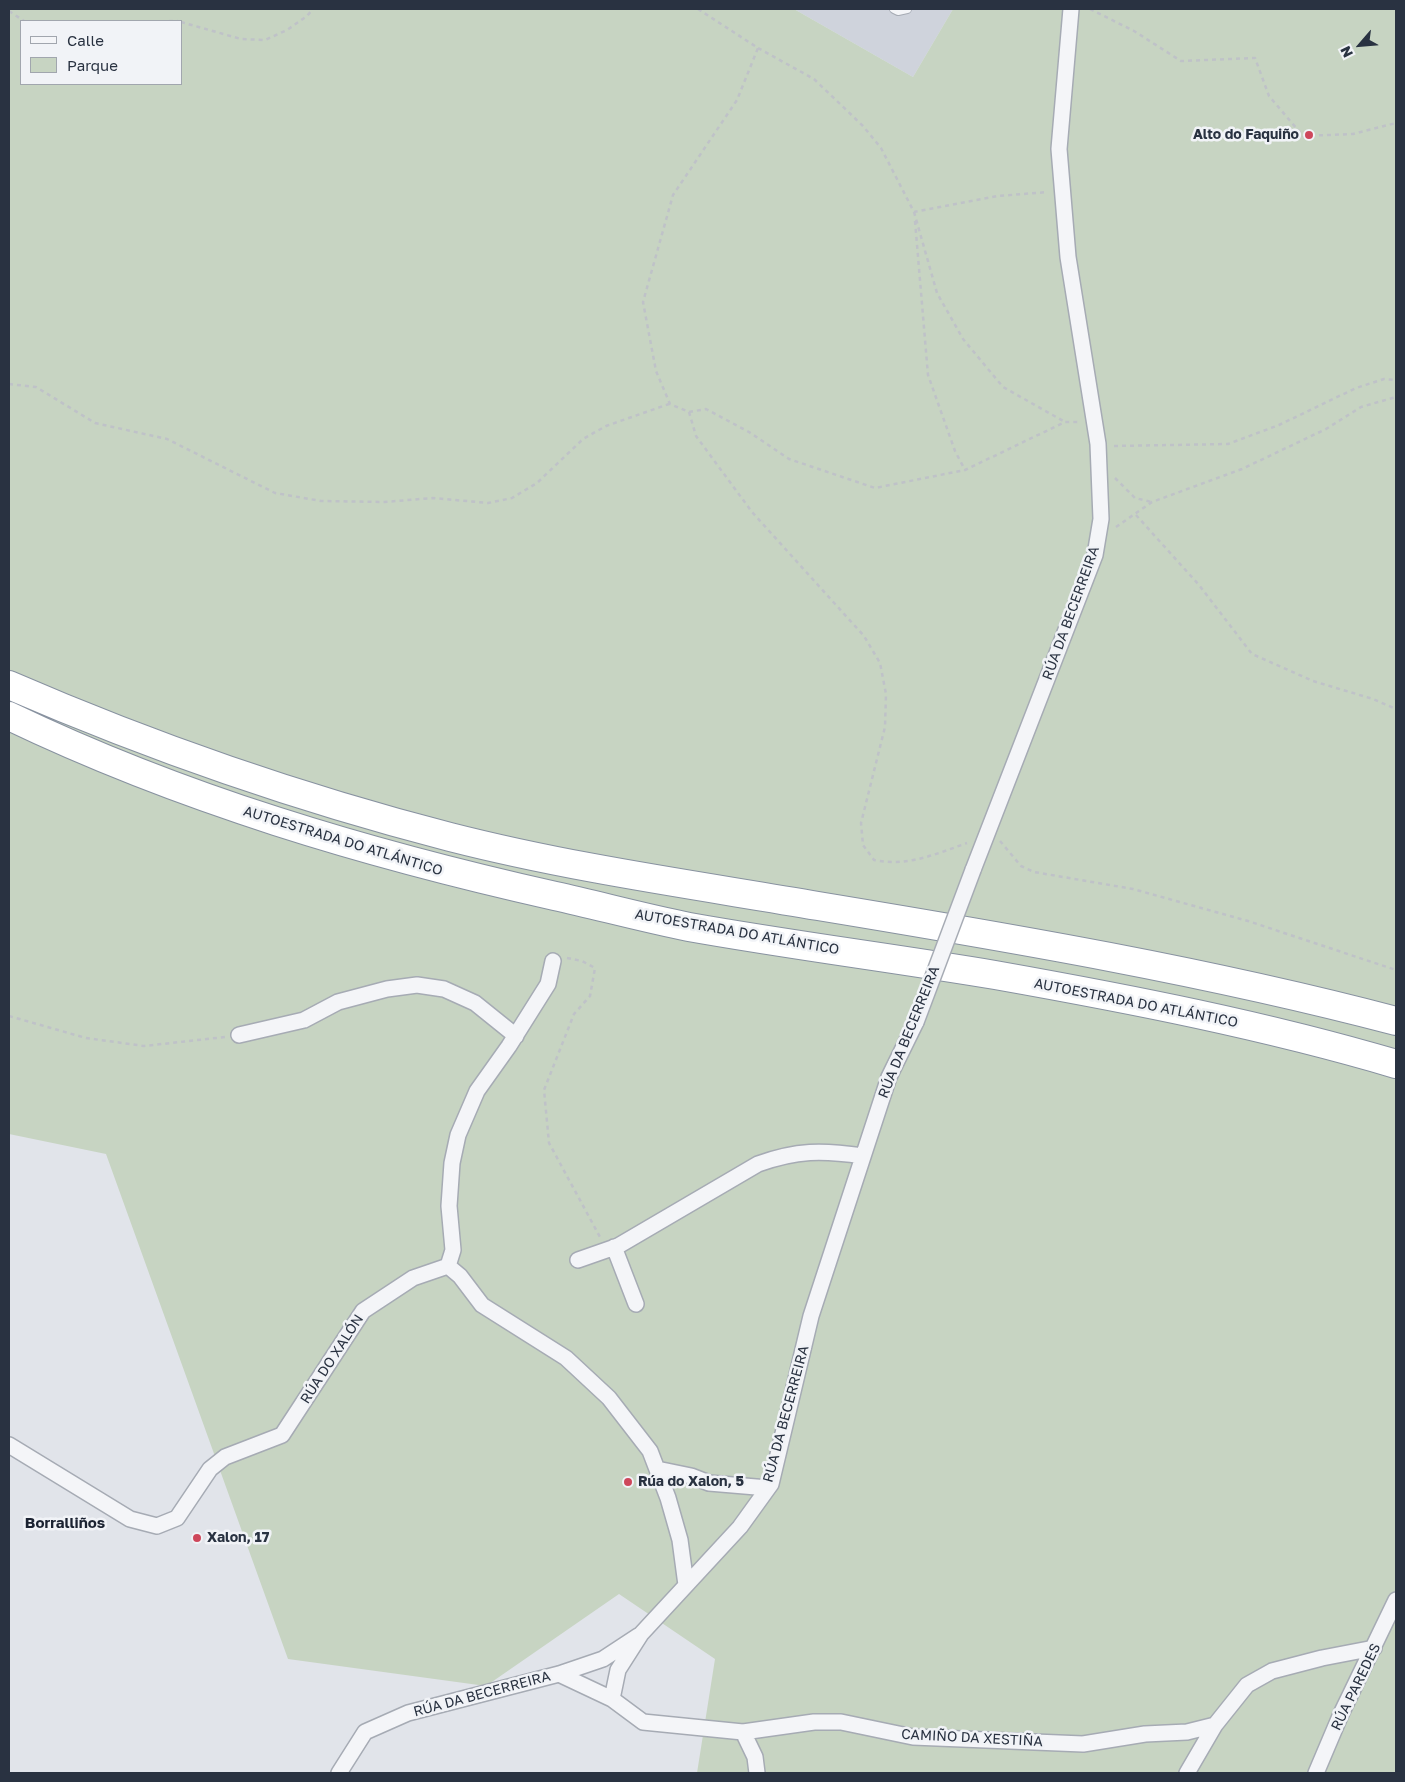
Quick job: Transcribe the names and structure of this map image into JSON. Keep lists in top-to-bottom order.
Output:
{
  "streets": {
    "highway": ["AUTOESTRADA DO ATLÁNTICO"],
    "street": [
      "RÚA DA BECERREIRA",
      "RÚA DO XALÓN",
      "RÚA PAREDES",
      "CAMIÑO DA XESTIÑA"
    ]
  },
  "crossings": [
    ["RÚA DA BECERREIRA", "CAMIÑO DA XESTIÑA"]
  ],
  "districts": ["Borralliños"],
  "places": ["Alto do Faquiño", "Rúa do Xalon, 5", "Xalon, 17"],
  "legend": ["Calle", "Parque"],
  "north": "bottom left"
}
